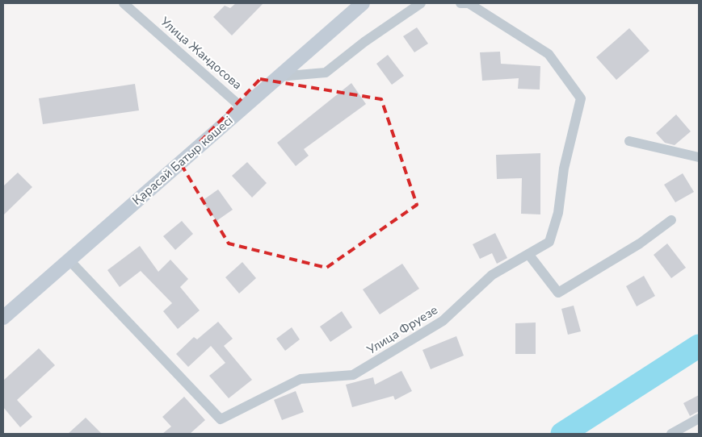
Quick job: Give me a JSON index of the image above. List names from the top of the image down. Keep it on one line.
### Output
{"streets":{"main road":["Қарасай Батыр көшесі"],"street":["Улица Жандосова","Улица Фруезе"]},"crossings":[["Улица Жандосова","Қарасай Батыр көшесі"],["Қарасай Батыр көшесі","Улица Фруезе"]]}
